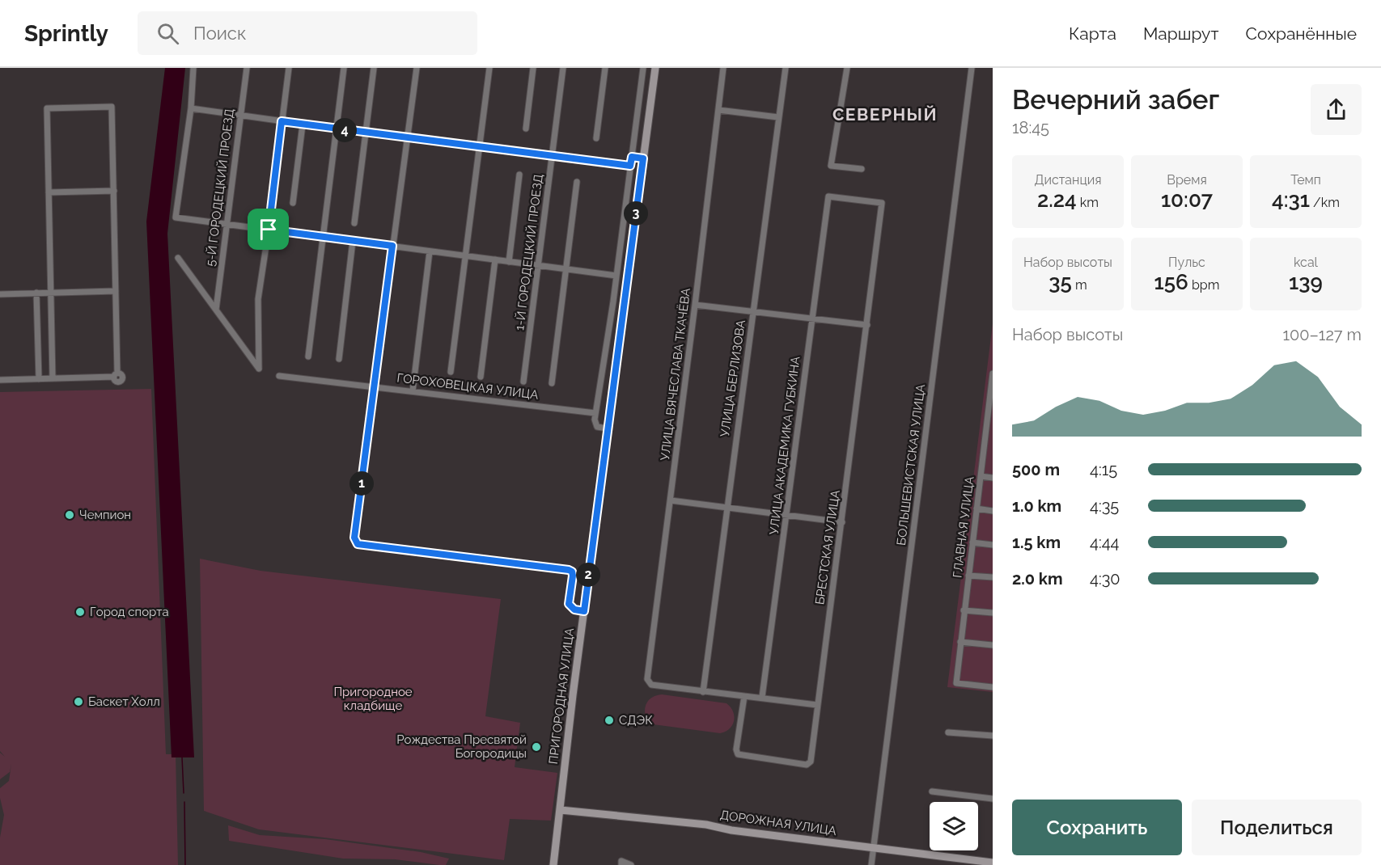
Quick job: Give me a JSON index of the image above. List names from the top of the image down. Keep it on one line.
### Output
{"streets":{"street":["5-Й ГОРОДЕЦКИЙ ПРОЕЗД","1-Й ГОРОДЕЦКИЙ ПРОЕЗД","УЛИЦА ВЯЧЕСЛАВА ТКАЧЁВА","УЛИЦА БЕРЛИЗОВА","ГОРОХОВЕЦКАЯ УЛИЦА","УЛИЦА АКАДЕМИКА ГУБКИНА","БОЛЬШЕВИСТСКАЯ УЛИЦА","ГЛАВНАЯ УЛИЦА","БРЕСТСКАЯ УЛИЦА","ПРИГОРОДНАЯ УЛИЦА","ДОРОЖНАЯ УЛИЦА"]},"crossings":[["УЛИЦА ВЯЧЕСЛАВА ТКАЧЁВА","УЛИЦА БЕРЛИЗОВА"],["УЛИЦА АКАДЕМИКА ГУБКИНА","БРЕСТСКАЯ УЛИЦА"],["БОЛЬШЕВИСТСКАЯ УЛИЦА","ДОРОЖНАЯ УЛИЦА"],["ПРИГОРОДНАЯ УЛИЦА","ДОРОЖНАЯ УЛИЦА"]],"districts":["СЕВЕРНЫЙ"],"parks":["Пригородное кладбище"],"places":["Чемпион","Город спорта","Баскет Холл","СДЭК","Рождества Пресвятой Богородицы"],"page":{"header":"Sprintly","search":"Поиск","nav":["Карта","Маршрут","Сохранённые"],"heading":["Вечерний забег","18:45"],"pins":["4","3","1","2"],"stats":[["Дистанция","2.24 km"],["Время","10:07"],["Темп","4:31 /km"],["Набор высоты","35 m"],["Пульс","156 bpm"],["kcal","139"]],"chart":["Набор высоты","100–127 m"],"list":[{"name":"500 m","note":"4:15"},{"name":"1.0 km","note":"4:35"},{"name":"1.5 km","note":"4:44"},{"name":"2.0 km","note":"4:30"}],"buttons":["Сохранить","Поделиться"]}}
